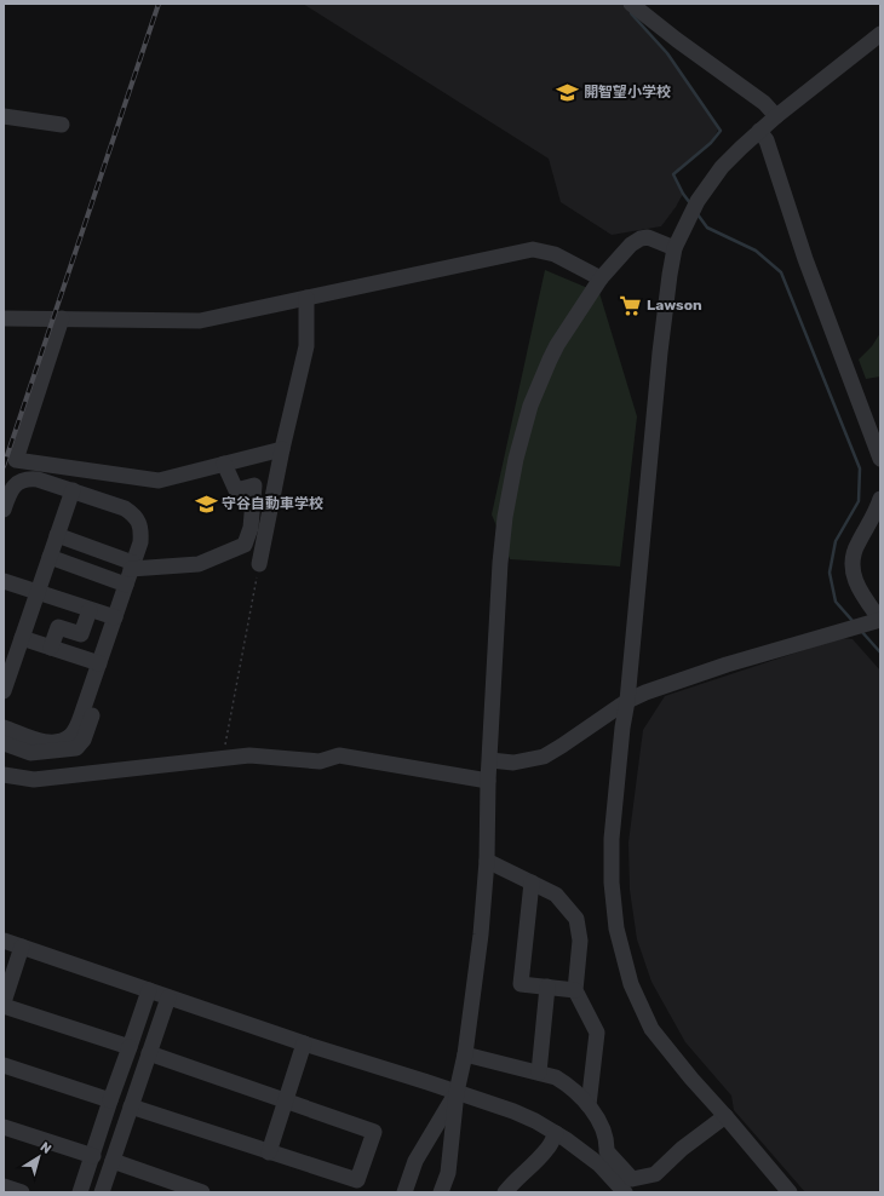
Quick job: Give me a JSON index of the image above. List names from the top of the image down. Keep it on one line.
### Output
{"places":{"school or university":["開智望小学校","守谷自動車学校"],"supermarket":["Lawson"]},"north":"top right"}
